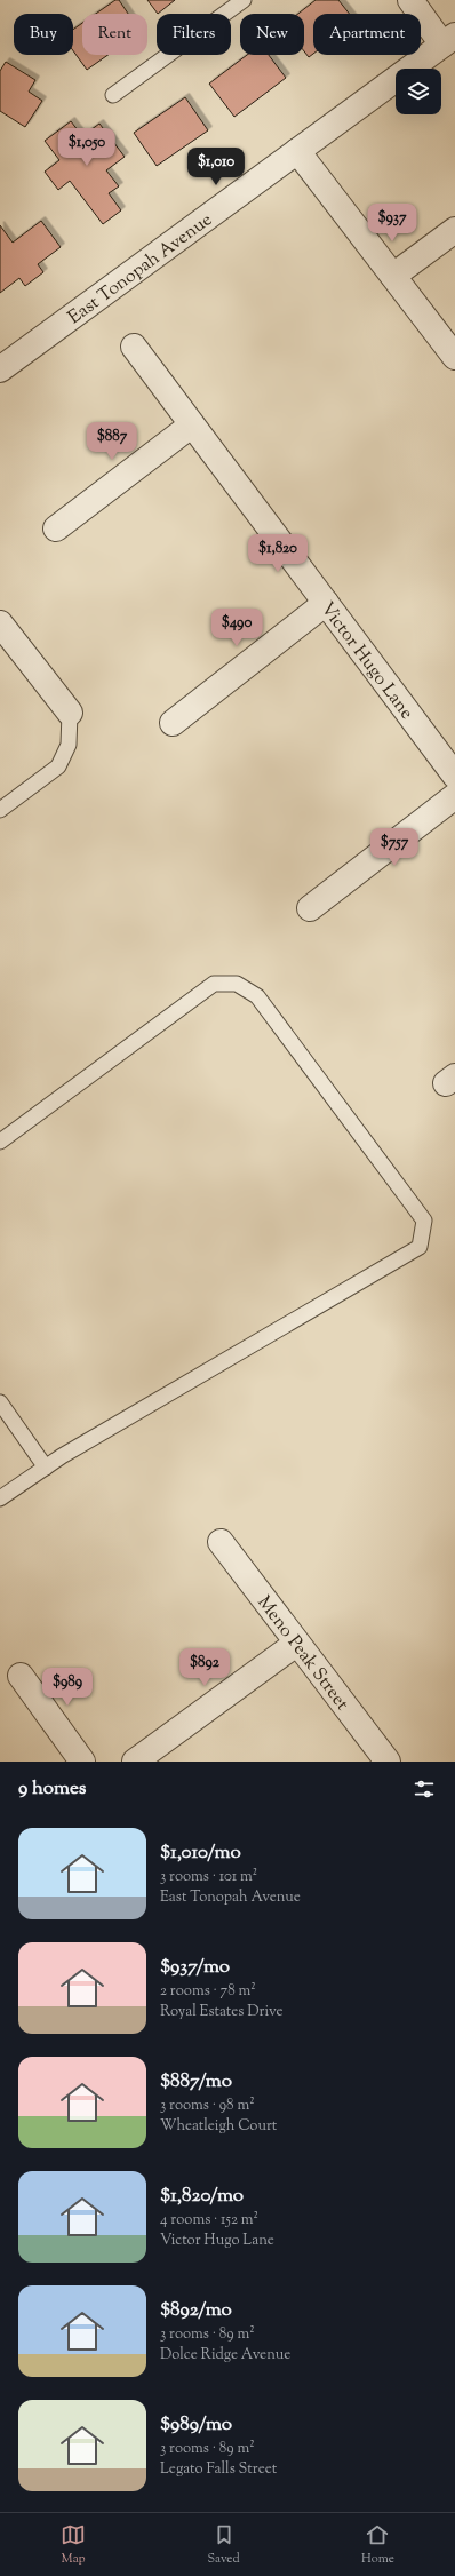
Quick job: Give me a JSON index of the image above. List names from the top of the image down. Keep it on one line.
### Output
{"streets":{"street":["East Tonopah Avenue","Victor Hugo Lane","Meno Peak Street"]},"page":{"chip":["Buy","Rent","Filters","New","Apartment"],"price":["$1,050","$1,010","$937","$887","$1,820","$490","$757","$892","$989"],"heading":"9 homes","list":[{"name":"$1,010/mo","note":"3 rooms · 101 m² · East Tonopah Avenue"},{"name":"$937/mo","note":"2 rooms · 78 m² · Royal Estates Drive"},{"name":"$887/mo","note":"3 rooms · 98 m² · Wheatleigh Court"},{"name":"$1,820/mo","note":"4 rooms · 152 m² · Victor Hugo Lane"},{"name":"$892/mo","note":"3 rooms · 89 m² · Dolce Ridge Avenue"},{"name":"$989/mo","note":"3 rooms · 89 m² · Legato Falls Street"}],"tabs":["Map","Saved","Home"]}}
